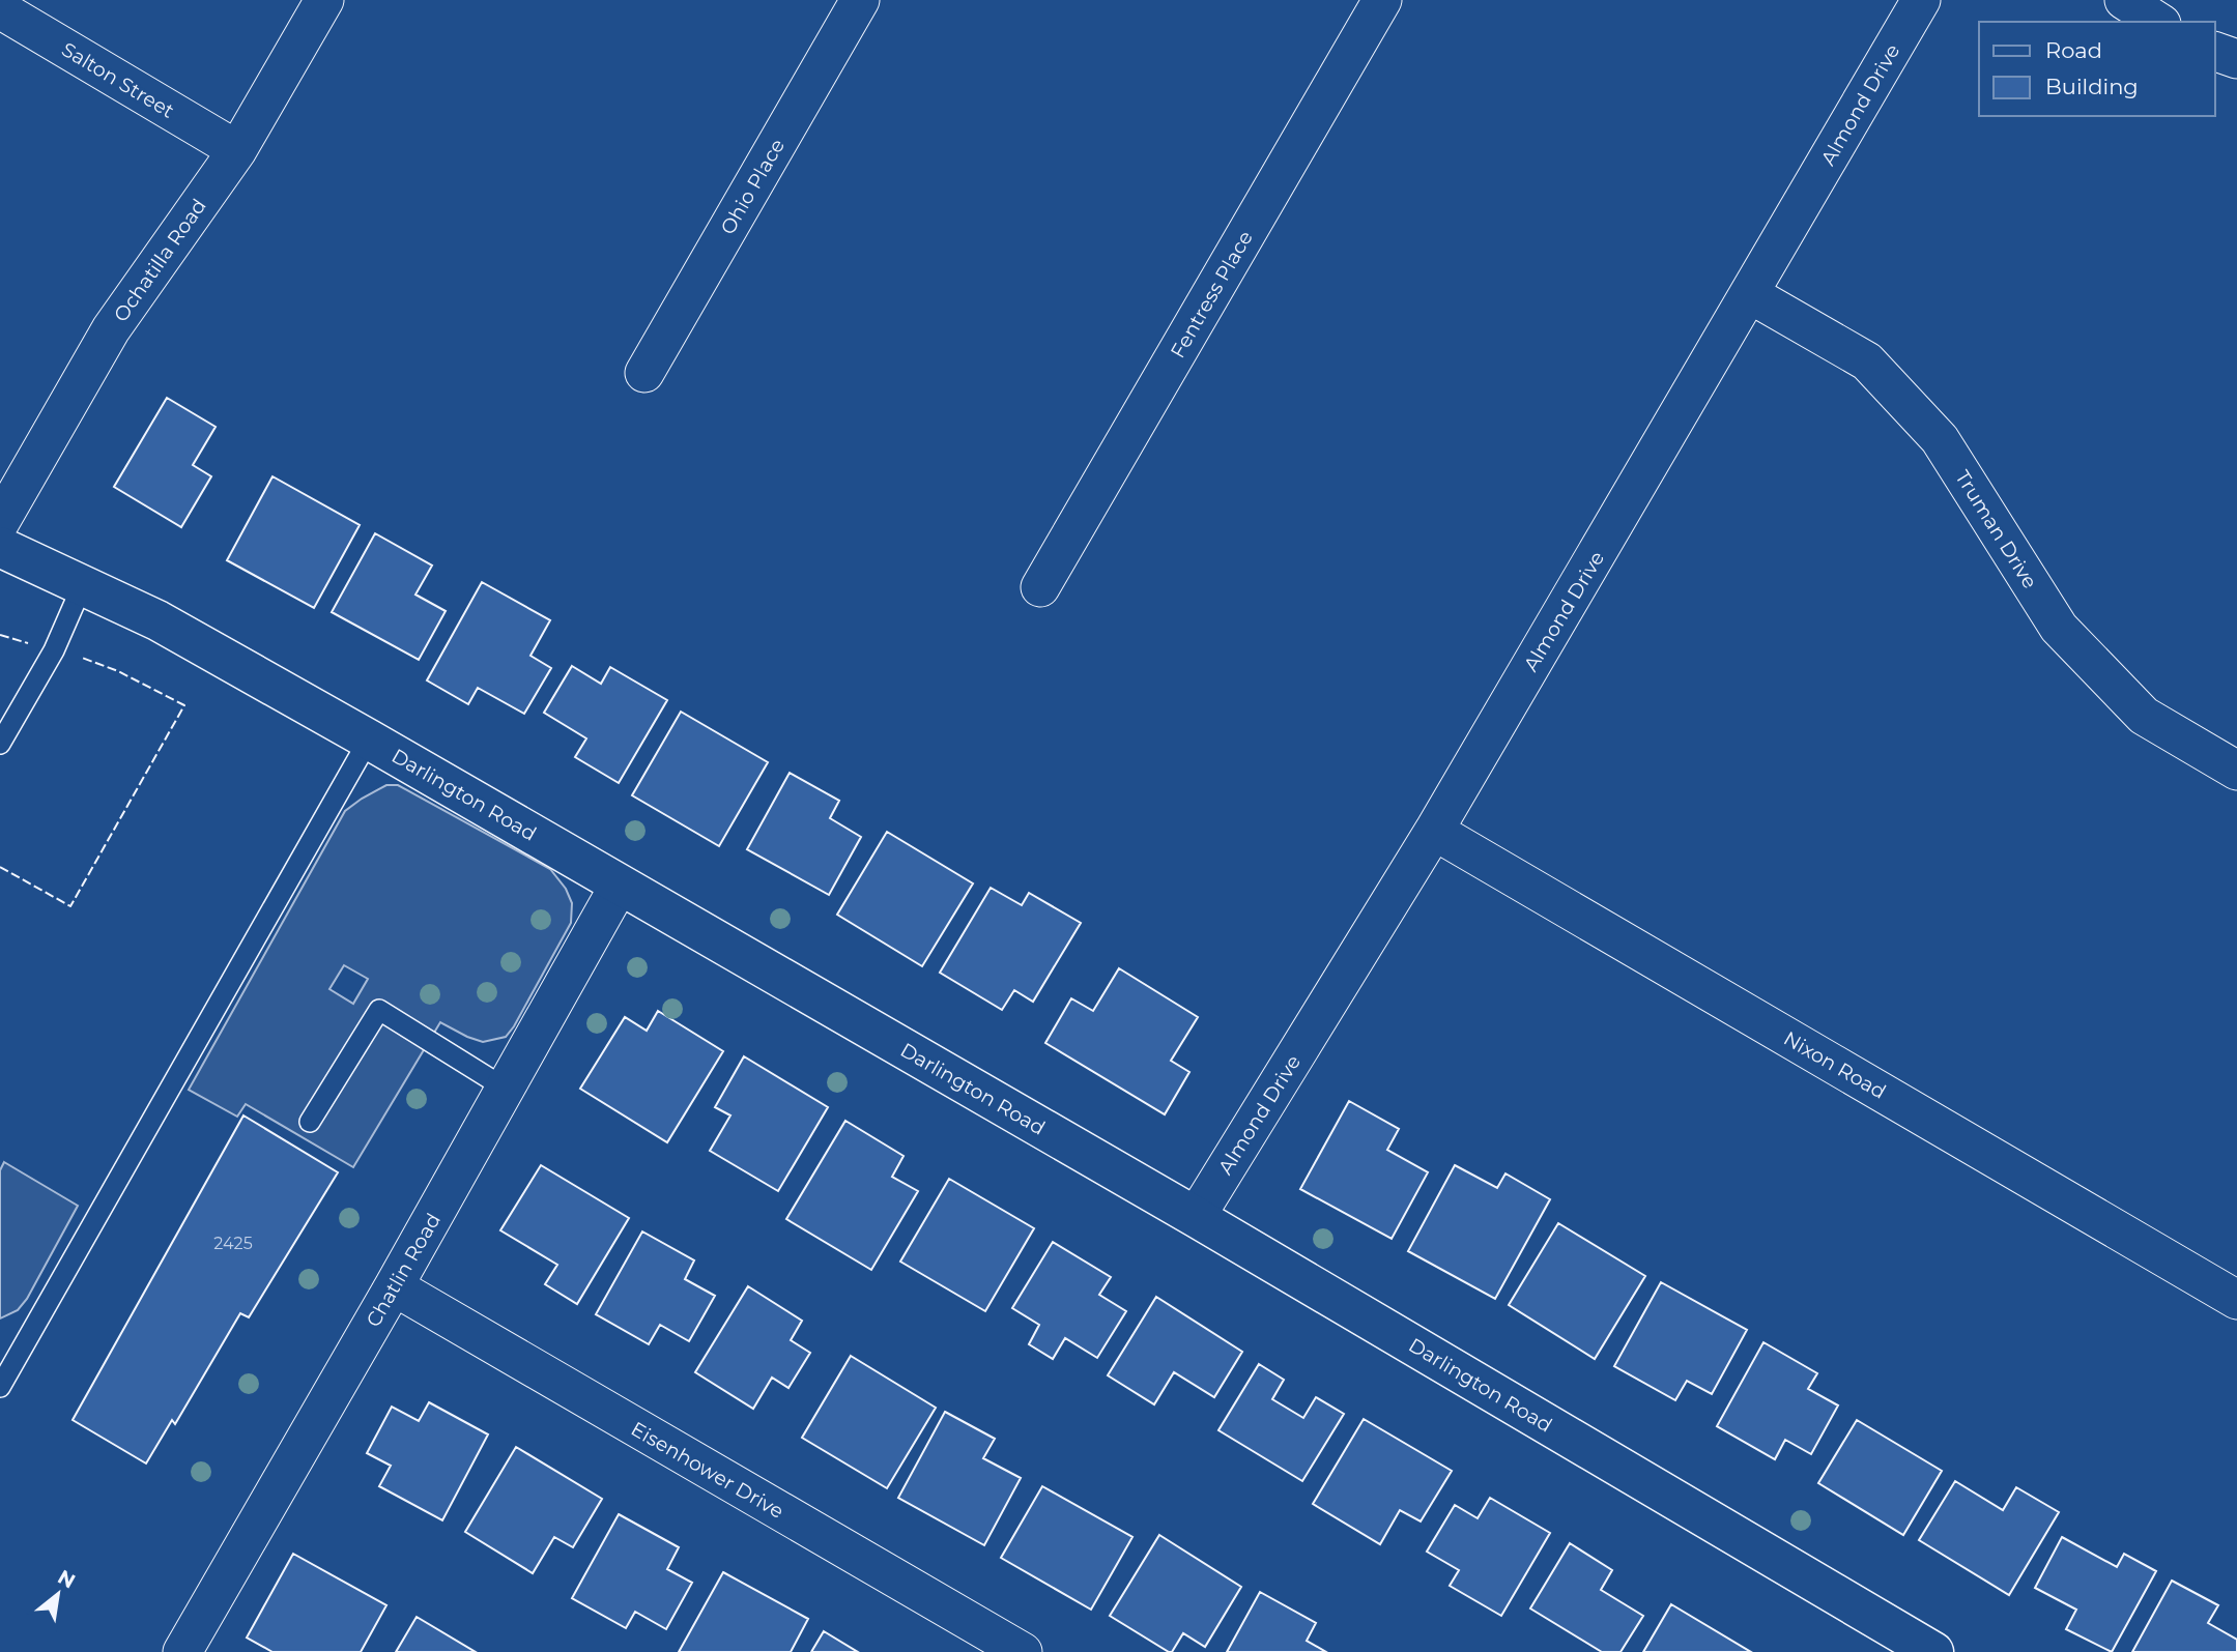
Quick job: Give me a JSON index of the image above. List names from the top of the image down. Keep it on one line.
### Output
{"streets":{"street":["Salton Street","Almond Drive","Ohio Place","Ochatilla Road","Fentress Place","Truman Drive","Darlington Road","Nixon Road","Chatlin Road","Eisenhower Drive"]},"crossings":[["Salton Street","Ochatilla Road"],["Almond Drive","Truman Drive"],["Almond Drive","Darlington Road"],["Almond Drive","Nixon Road"],["Darlington Road","Chatlin Road"],["Chatlin Road","Eisenhower Drive"]],"house_numbers":["2425"],"legend":["Road","Building"],"north":"top right"}
